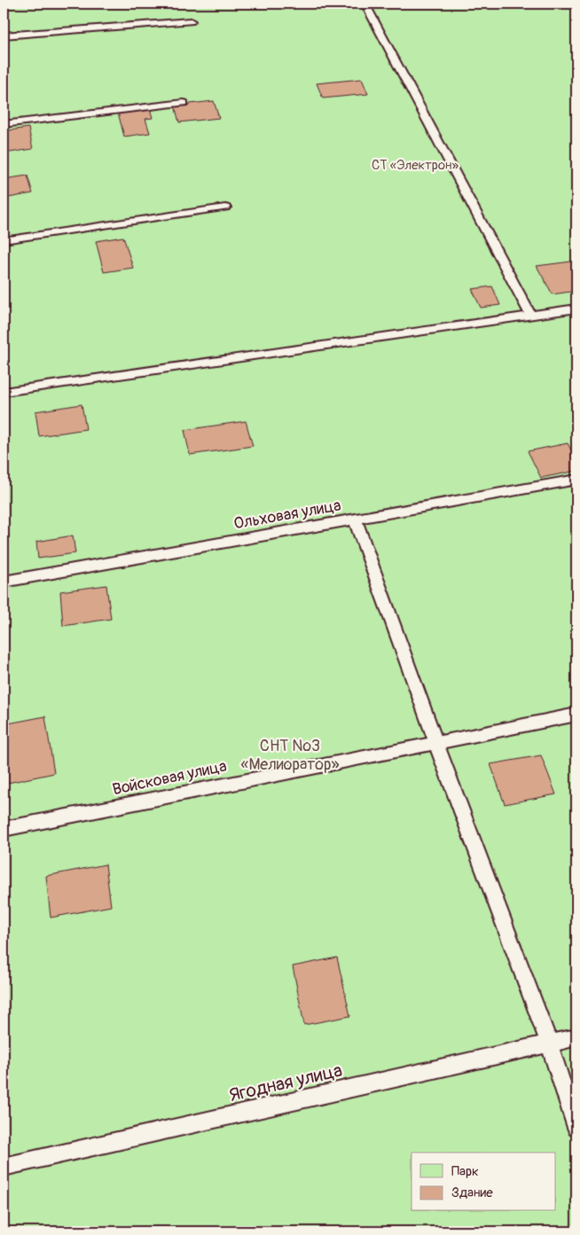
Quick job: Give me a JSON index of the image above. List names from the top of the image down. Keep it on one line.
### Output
{"streets":{"lane":["Ольховая улица","Войсковая улица","Ягодная улица"]},"parks":["СТ «Электрон»","СНТ №3 «Мелиоратор»"],"legend":["Парк","Здание"]}
